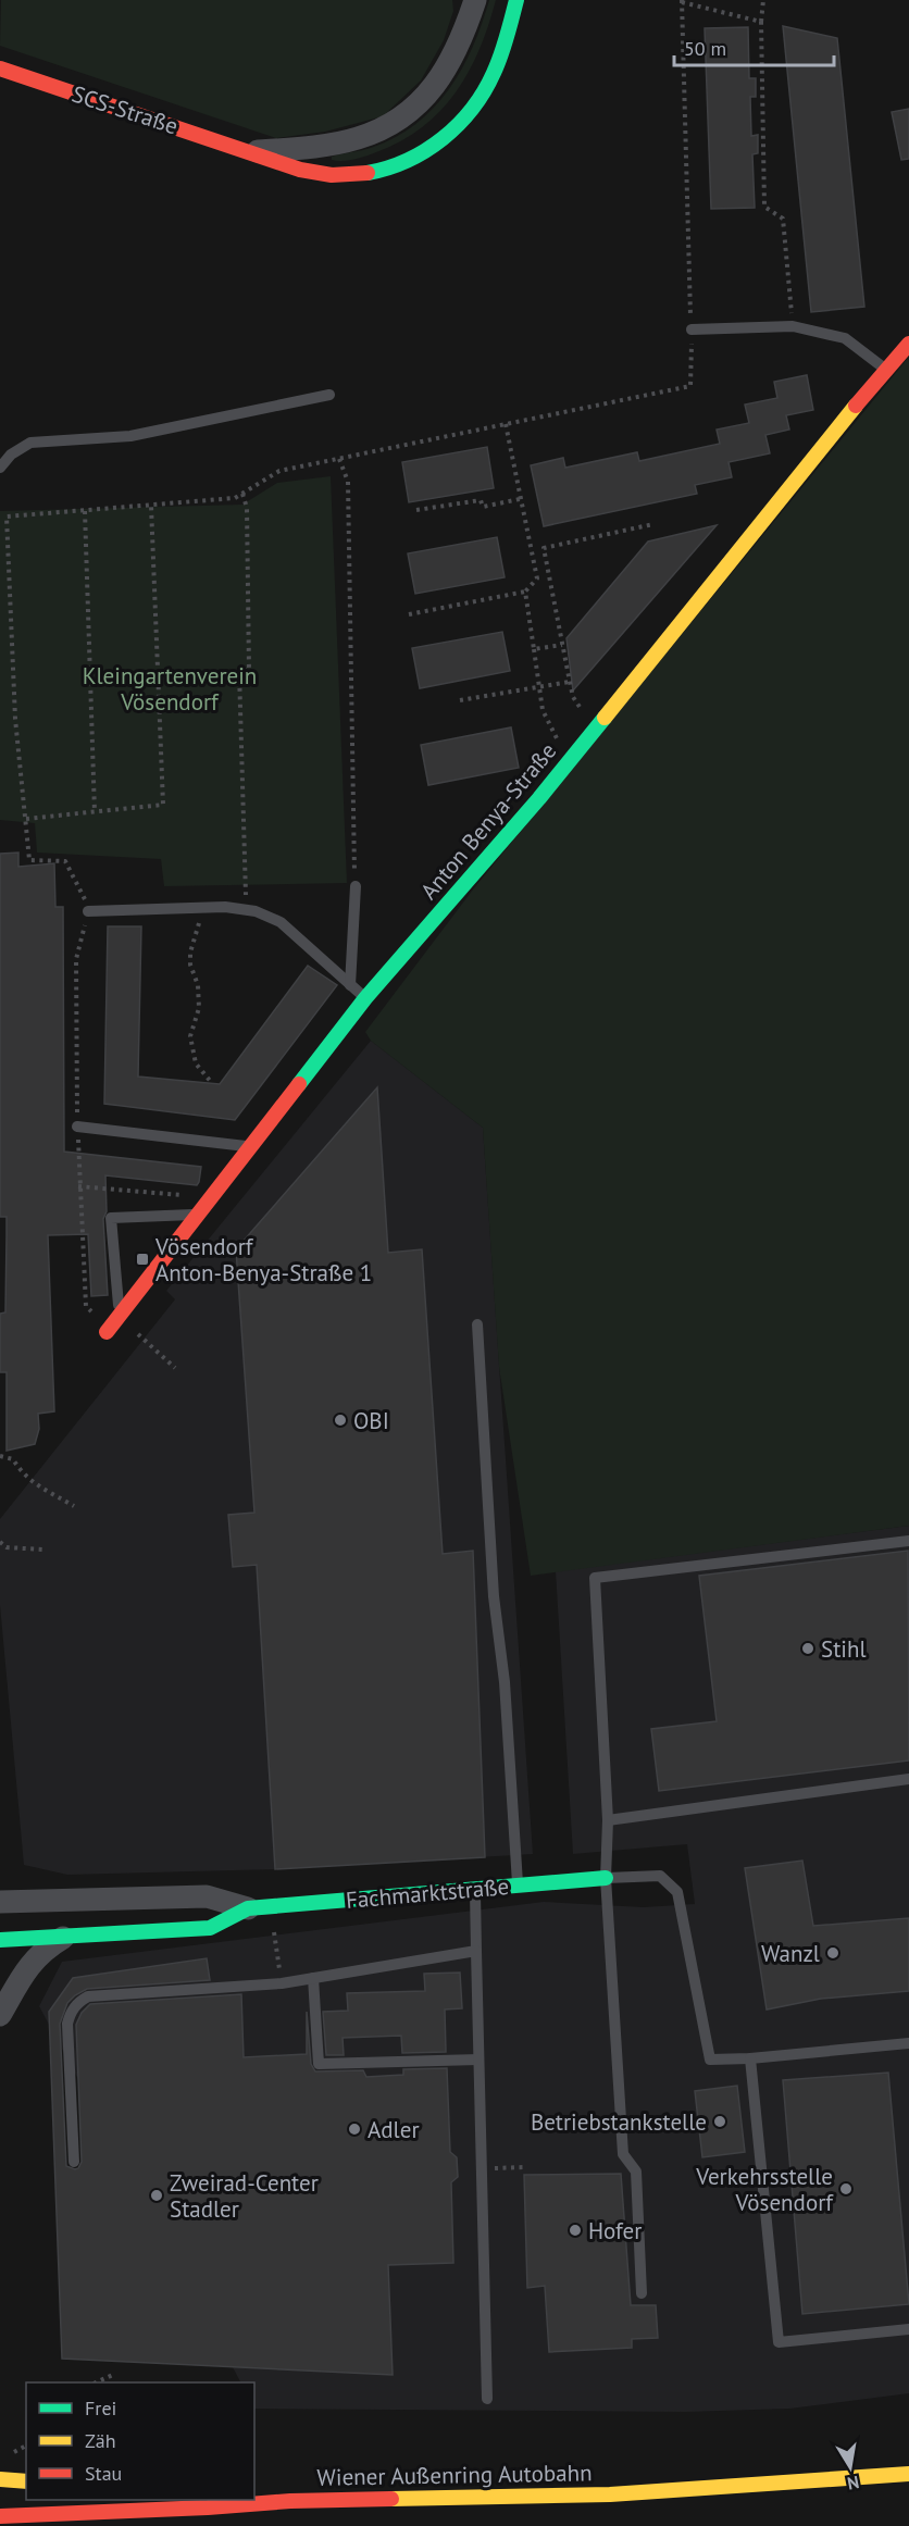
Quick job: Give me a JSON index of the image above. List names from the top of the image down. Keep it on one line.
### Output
{"streets":{"main road":["SCS-Straße","Anton Benya-Straße","Fachmarktstraße","Wiener Außenring Autobahn"]},"parks":["Kleingartenverein Vösendorf"],"places":{"transit":["Vösendorf Anton-Benya-Straße 1"],"other":["OBI","Stihl","Wanzl","Betriebstankstelle","Adler","Verkehrsstelle Vösendorf","Zweirad-Center Stadler","Hofer"]},"legend":["Frei","Zäh","Stau"],"scale_bar":"50 m","north":"bottom"}
